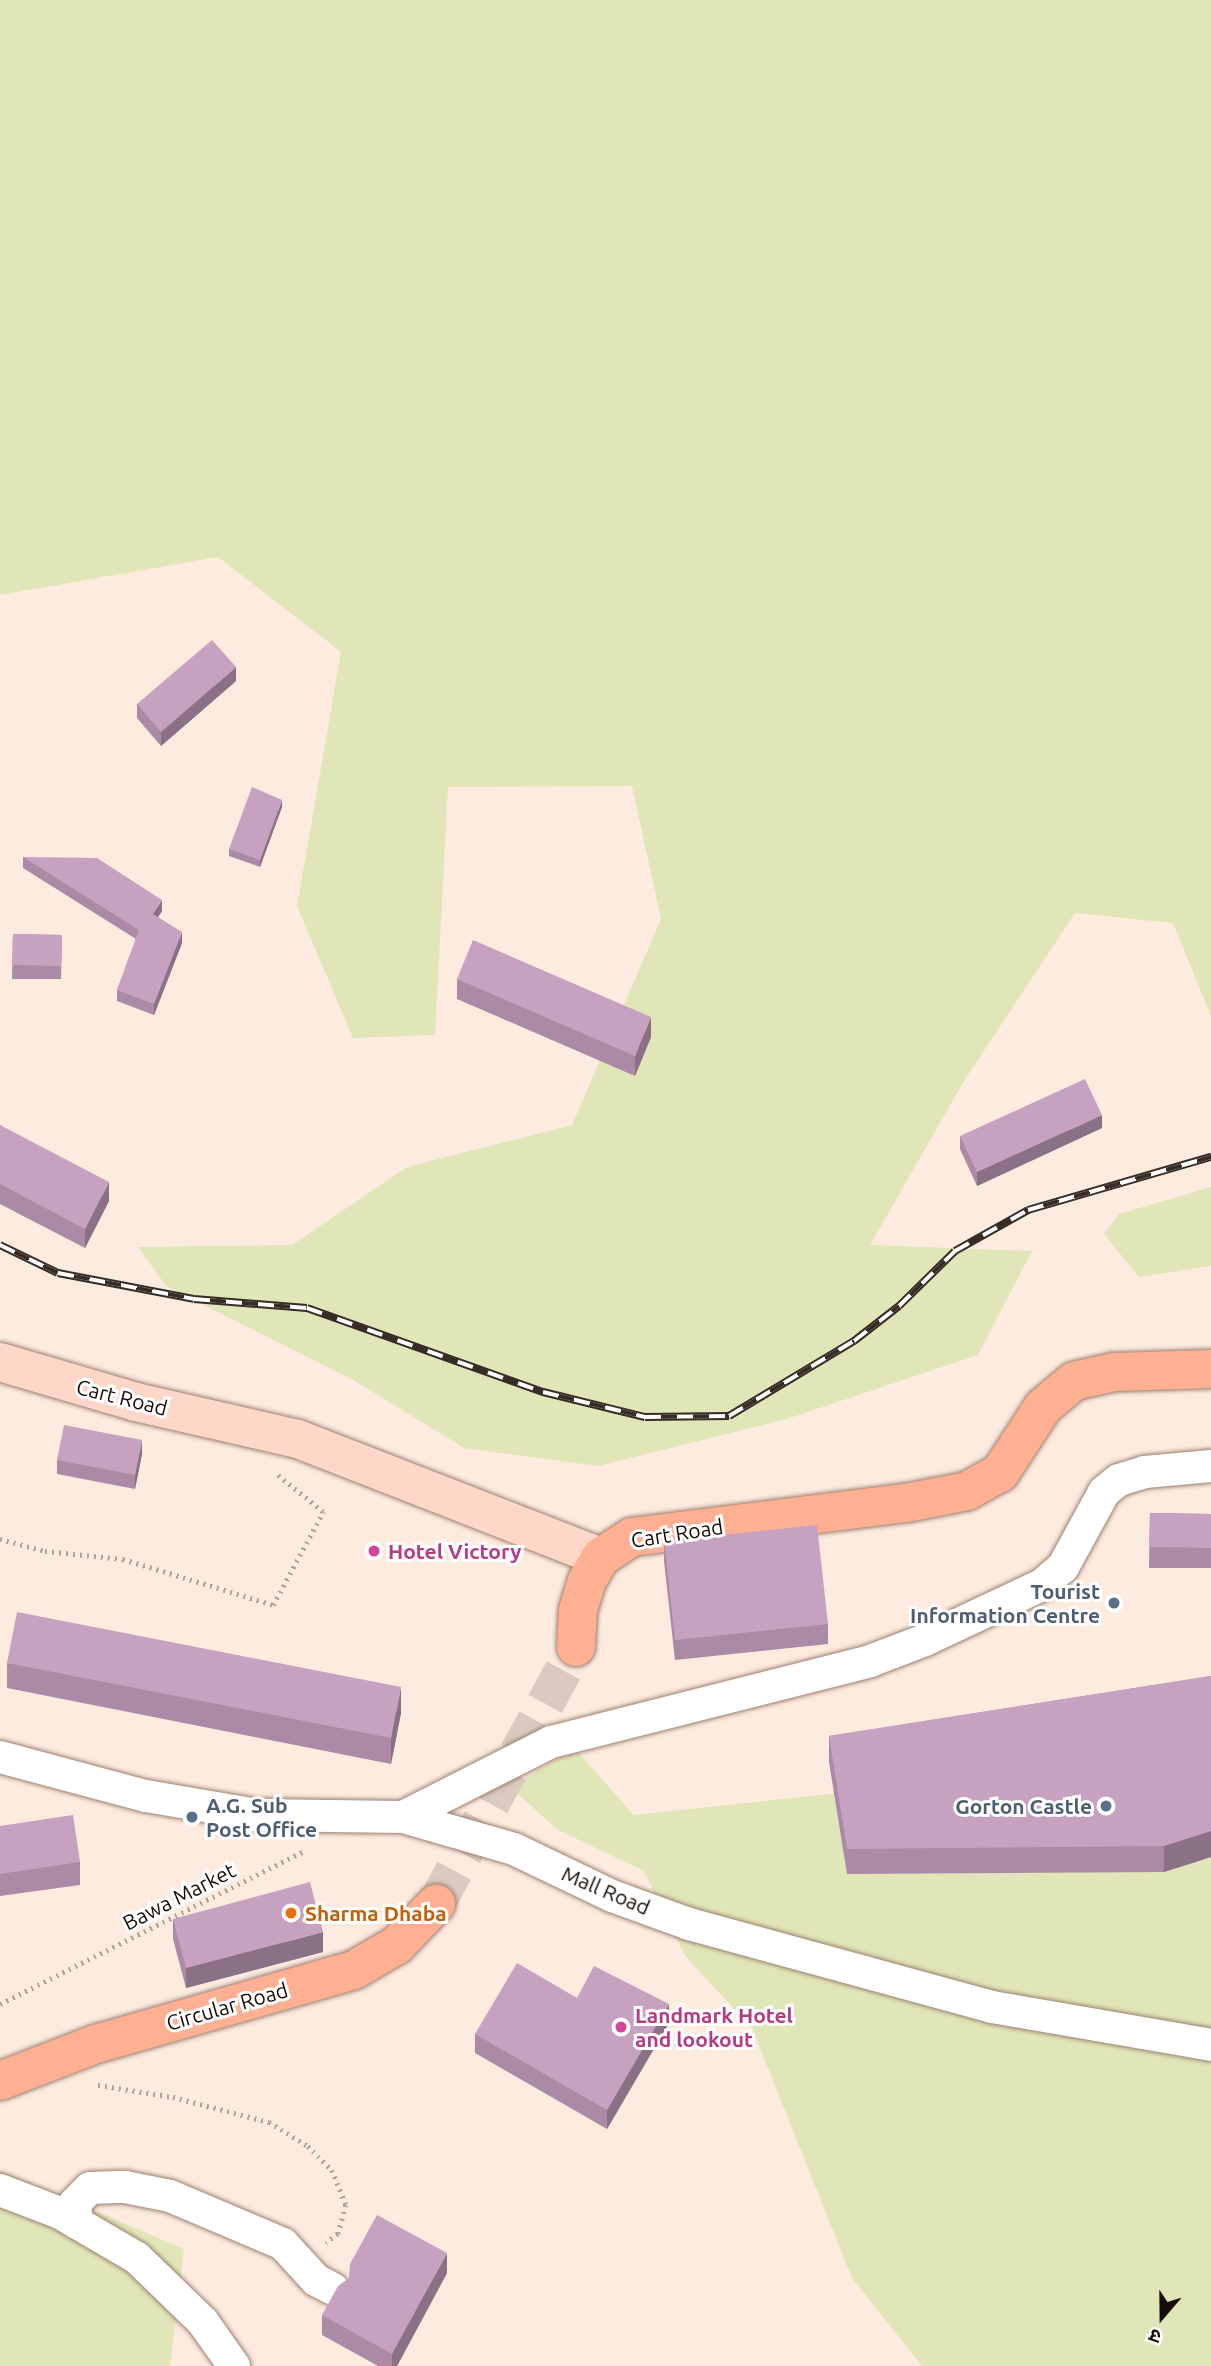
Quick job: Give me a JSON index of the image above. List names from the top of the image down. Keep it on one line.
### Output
{"streets":{"main road":["Cart Road","Circular Road"],"street":["Mall Road"],"path":["Bawa Market"]},"places":["Hotel Victory","Tourist Information Centre","Gorton Castle","A.G. Sub Post Office","Sharma Dhaba","Landmark Hotel and lookout"],"north":"bottom"}
